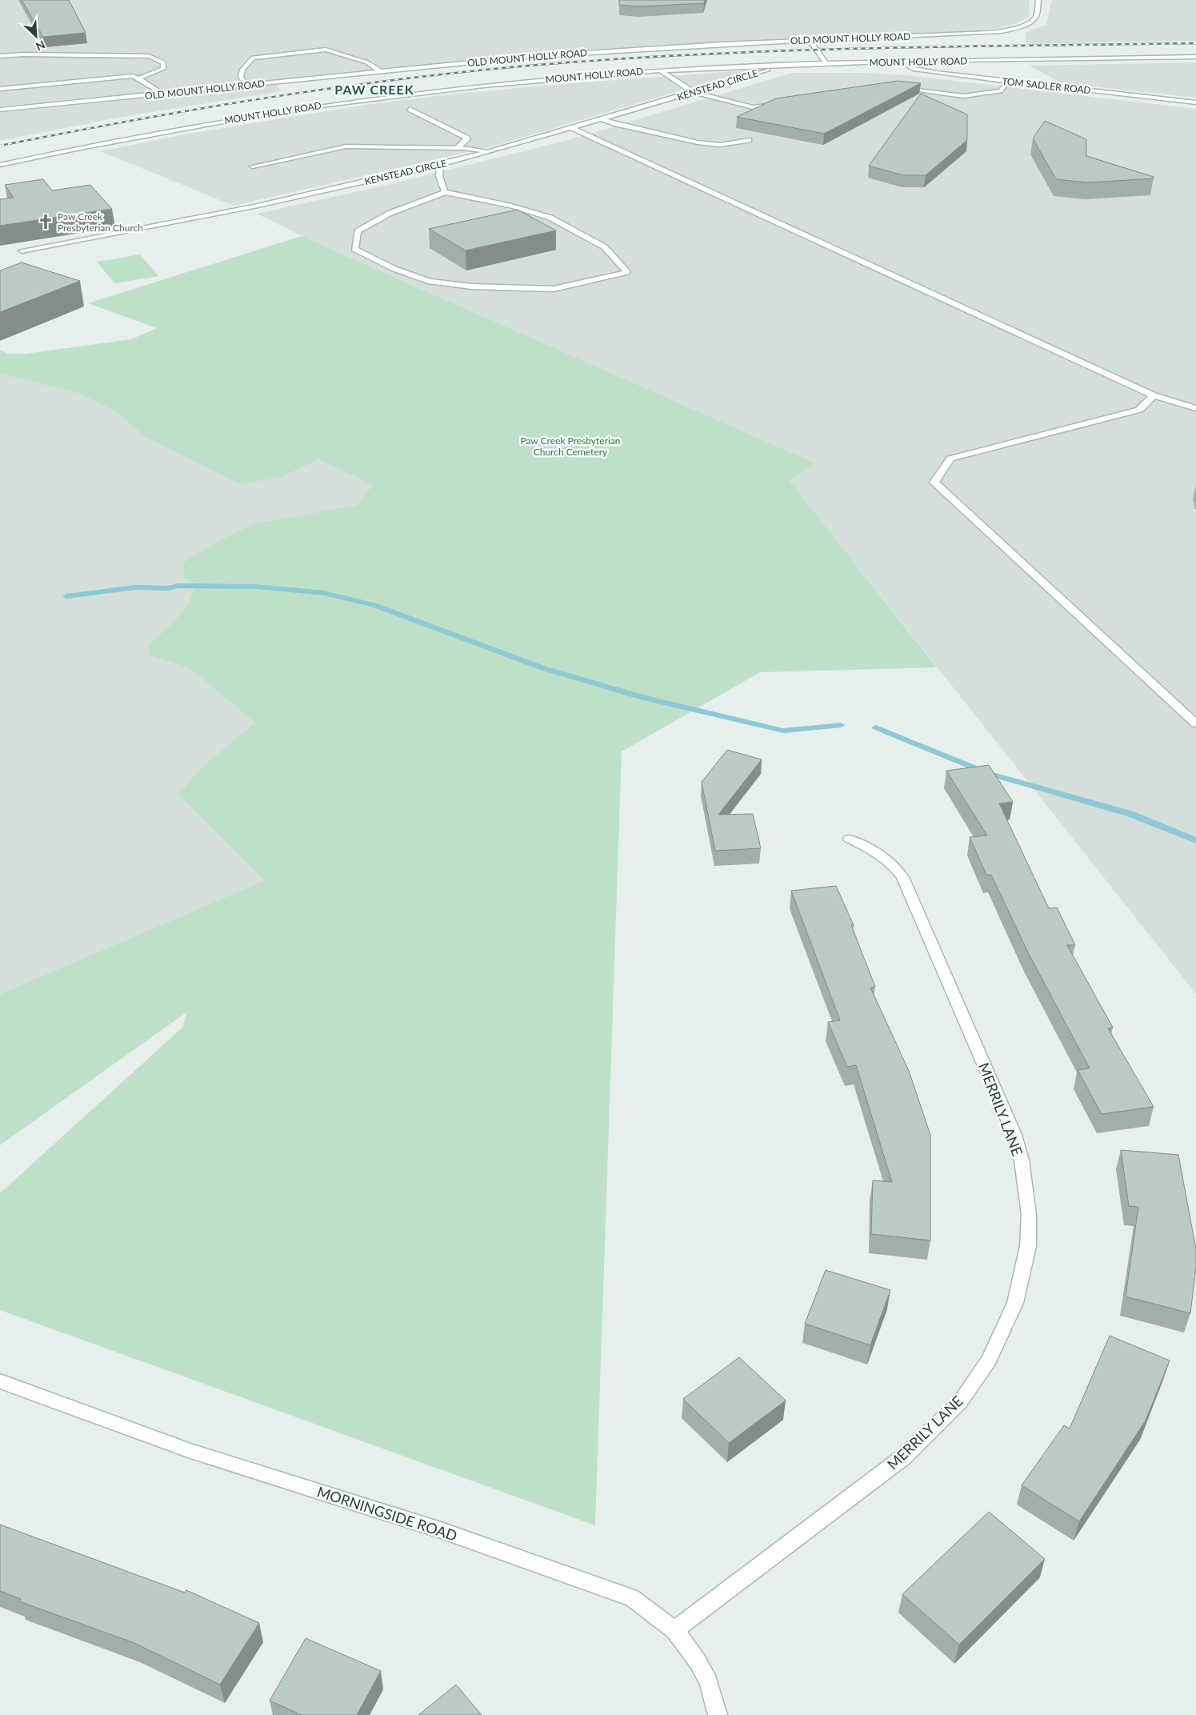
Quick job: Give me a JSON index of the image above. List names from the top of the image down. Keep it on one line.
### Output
{"streets":{"street":["OLD MOUNT HOLLY ROAD","MOUNT HOLLY ROAD","KENSTEAD CIRCLE","TOM SADLER ROAD","MERRILY LANE","MORNINGSIDE ROAD"]},"crossings":[["MOUNT HOLLY ROAD","KENSTEAD CIRCLE"],["MOUNT HOLLY ROAD","TOM SADLER ROAD"],["MERRILY LANE","MORNINGSIDE ROAD"]],"districts":["PAW CREEK"],"parks":["Paw Creek Presbyterian Church Cemetery"],"places":{"church":["Paw Creek Presbyterian Church"]},"north":"bottom right"}
